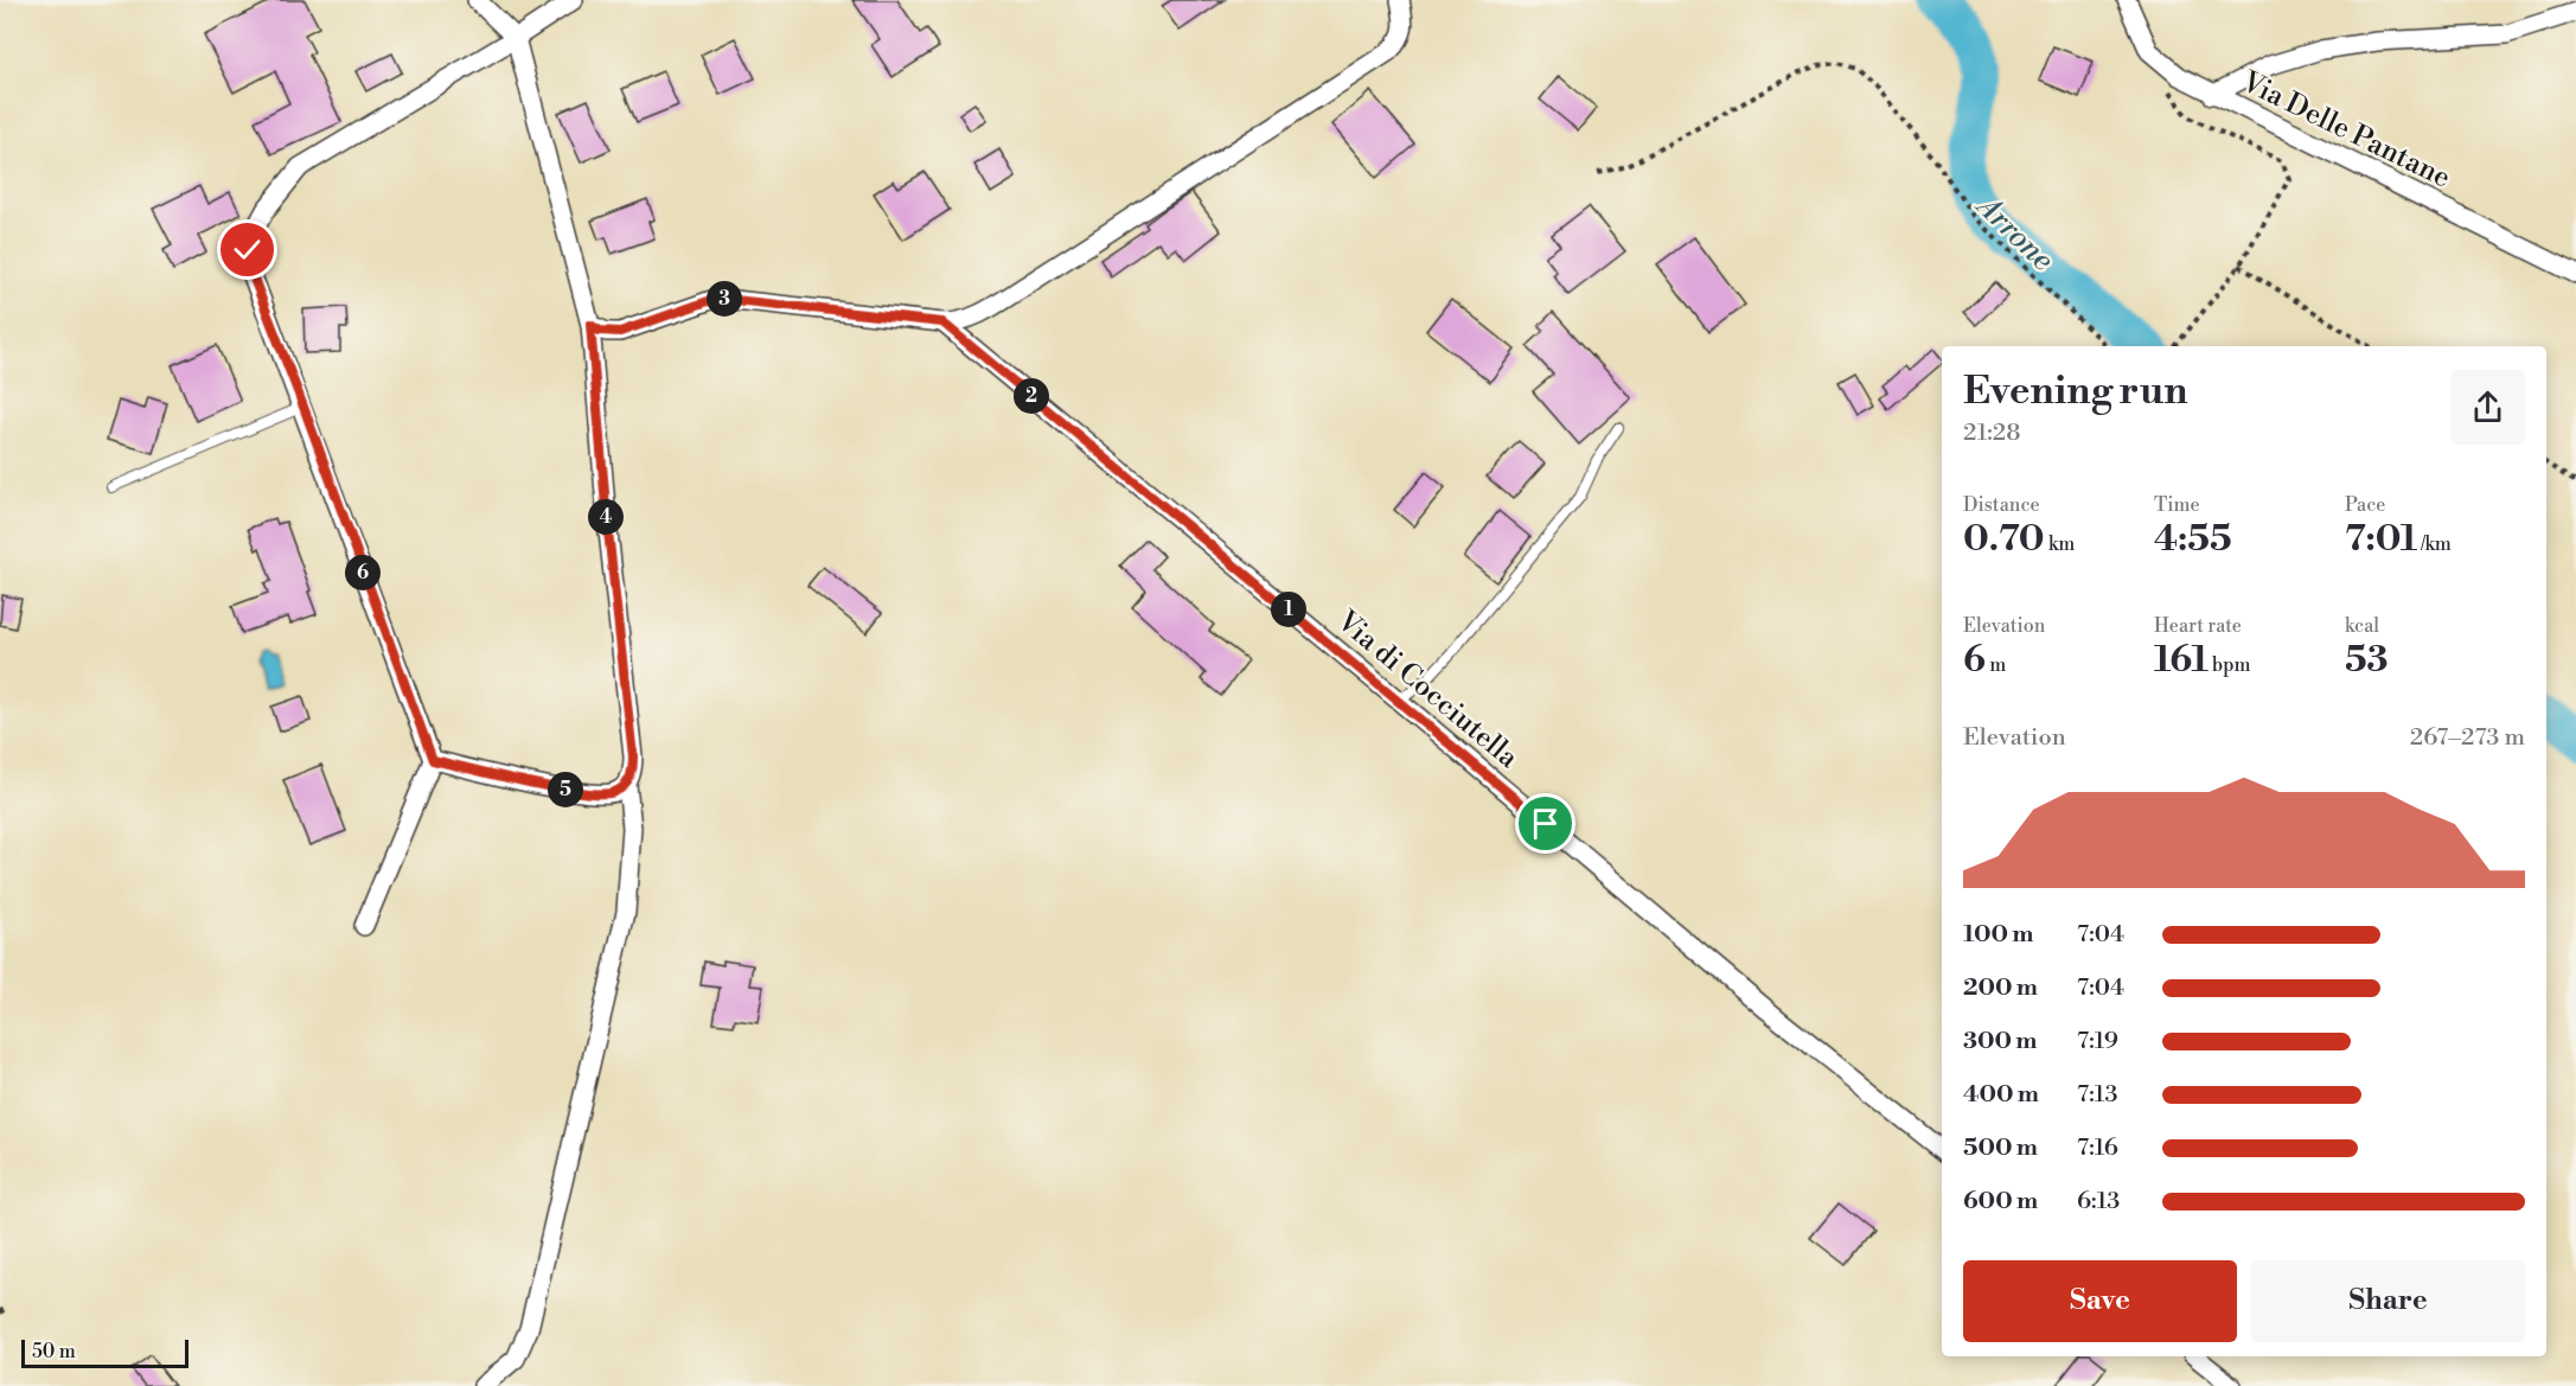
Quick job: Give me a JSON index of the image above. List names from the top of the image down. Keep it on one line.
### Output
{"streets":{"street":["Via Delle Pantane","Via di Cocciutella"]},"water":["Arrone"],"scale_bar":"50 m","page":{"pins":["3","2","4","6","1","5"],"heading":["Evening run","21:28"],"stats":[["Distance","0.70 km"],["Time","4:55"],["Pace","7:01 /km"],["Elevation","6 m"],["Heart rate","161 bpm"],["kcal","53"]],"chart":["Elevation","267–273 m"],"list":[{"name":"100 m","note":"7:04"},{"name":"200 m","note":"7:04"},{"name":"300 m","note":"7:19"},{"name":"400 m","note":"7:13"},{"name":"500 m","note":"7:16"},{"name":"600 m","note":"6:13"}],"buttons":["Save","Share"],"scale":"50 m"}}
